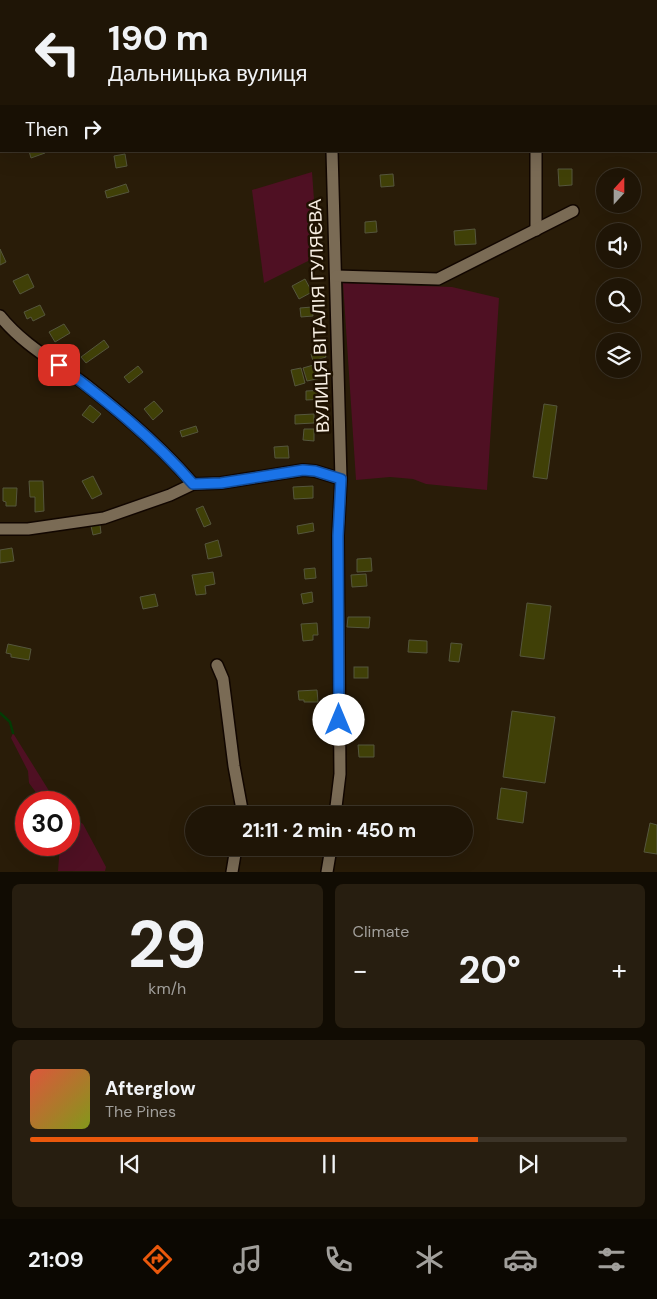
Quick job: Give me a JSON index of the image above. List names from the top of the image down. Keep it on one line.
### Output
{"streets":{"street":["ВУЛИЦЯ ВІТАЛІЯ ГУЛЯЄВА"]},"north":"top","page":{"turn":["190 m","Дальницька вулиця"],"then":"Then","limit":"30","trip":"21:11 · 2 min · 450 m","tile":[["29","km/h"],"Climate"],"heat":["−","20°","+"],"song":["Afterglow","The Pines"],"tabs":"21:09"}}
